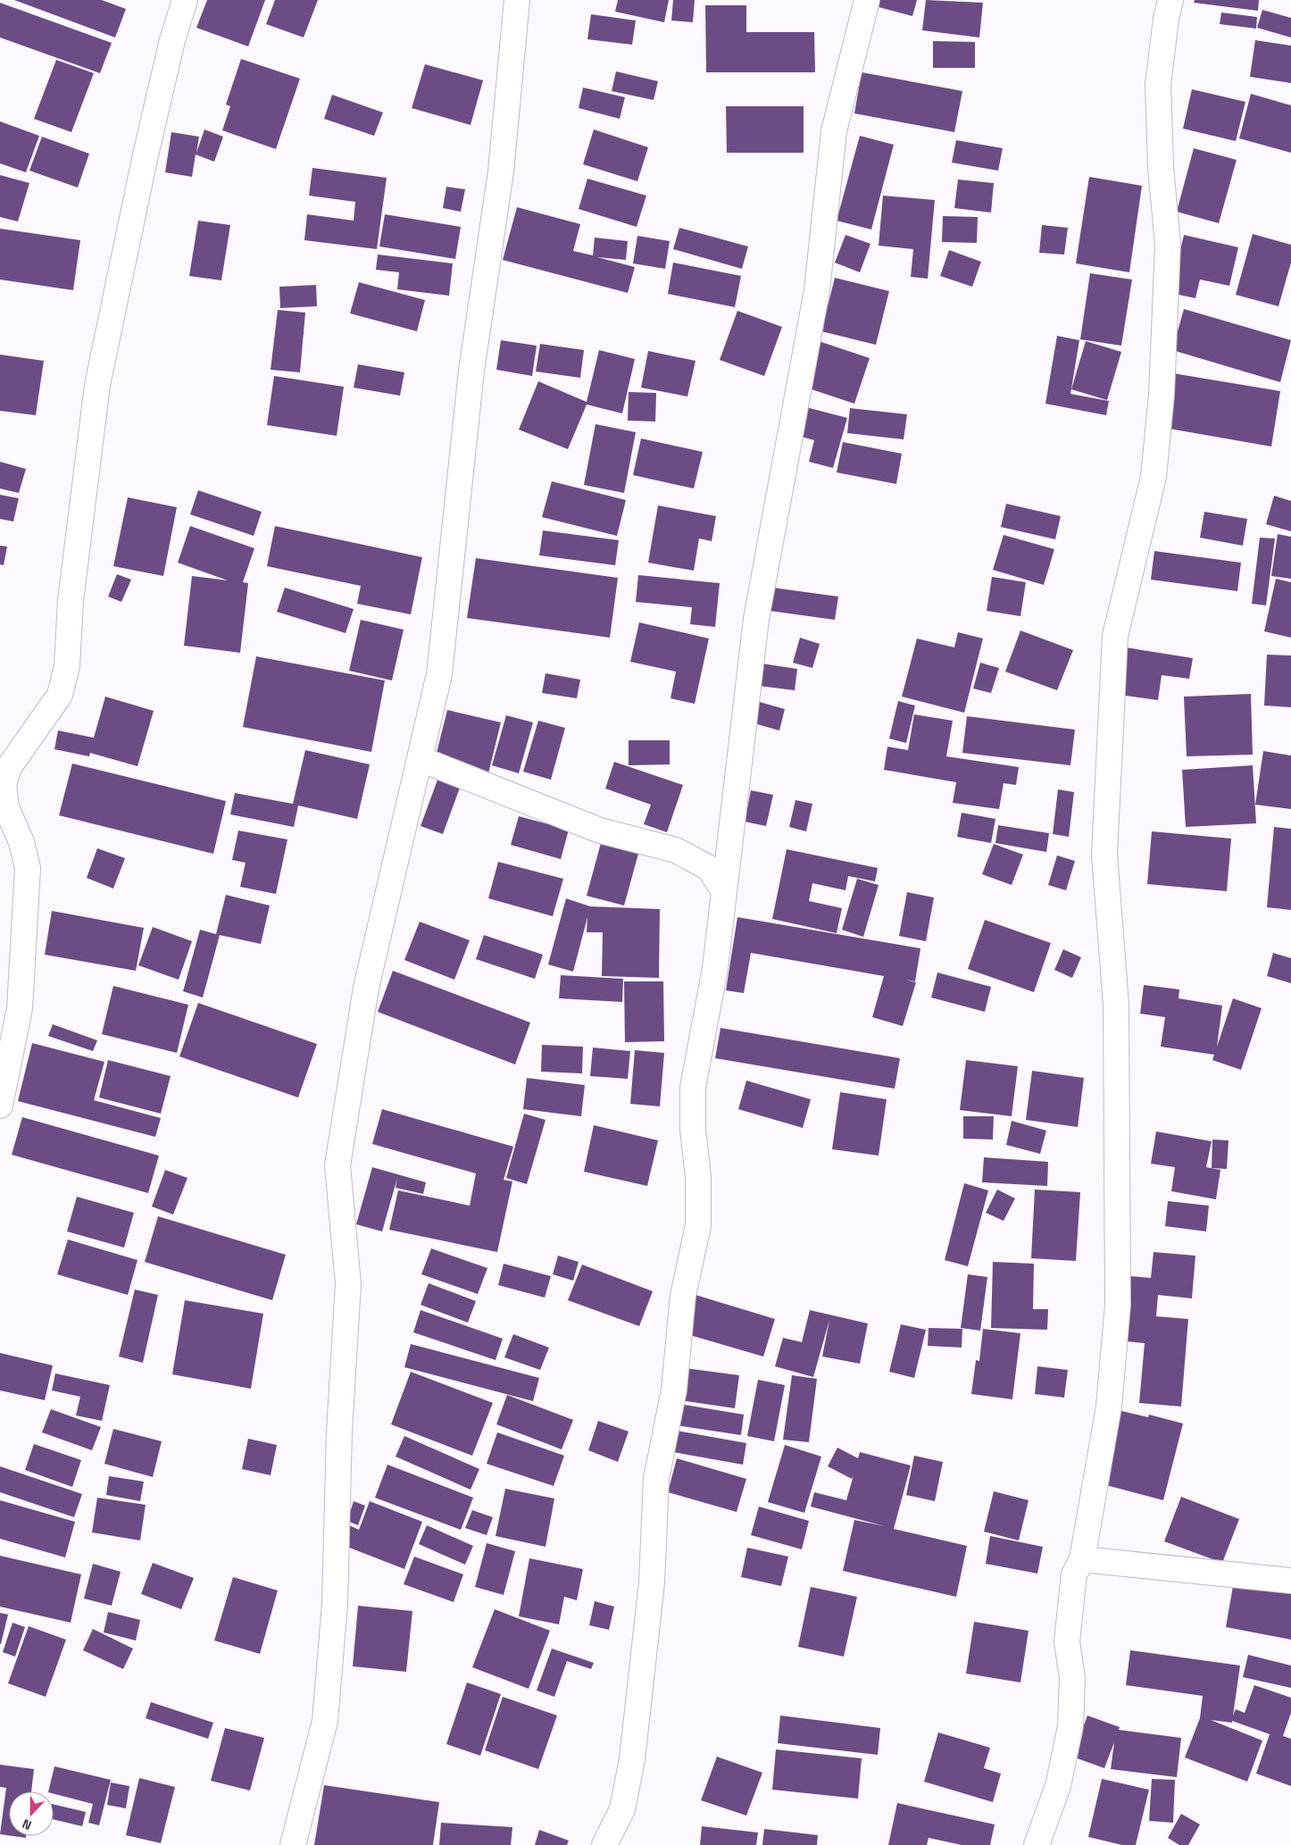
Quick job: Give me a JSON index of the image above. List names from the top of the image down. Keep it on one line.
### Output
{"north":"bottom"}
